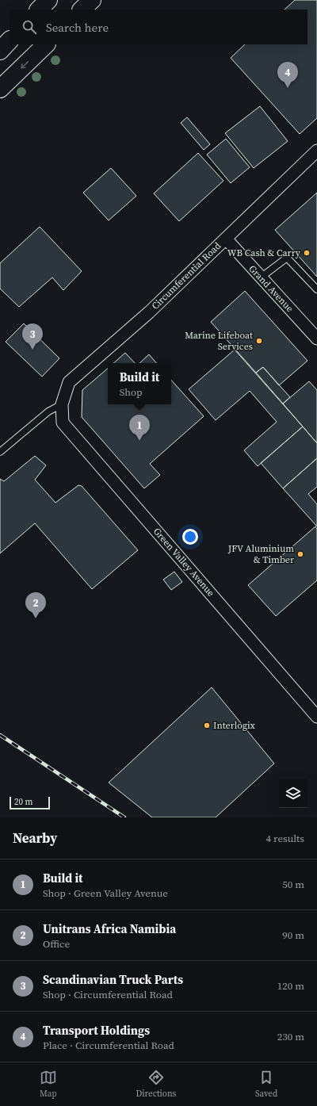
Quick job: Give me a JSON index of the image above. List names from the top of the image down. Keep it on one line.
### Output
{"streets":{"street":["Circumferential Road","Grand Avenue","Green Valley Avenue"]},"crossings":[["Circumferential Road","Grand Avenue"],["Circumferential Road","Green Valley Avenue"]],"places":["WB Cash & Carry","Marine Lifeboat Services","JFV Aluminium & Timber","Interlogix"],"scale_bar":"20 m","page":{"search":"Search here","pins":["4","3","1","2"],"popup":["Build it","Shop"],"scale":"20 m","heading":["Nearby","4 results"],"list":[{"mark":"1","name":"Build it","note":"Shop · Green Valley Avenue","value":"50 m"},{"mark":"2","name":"Unitrans Africa Namibia","note":"Office","value":"90 m"},{"mark":"3","name":"Scandinavian Truck Parts","note":"Shop · Circumferential Road","value":"120 m"},{"mark":"4","name":"Transport Holdings","note":"Place · Circumferential Road","value":"230 m"}],"nav":["Map","Directions","Saved"]}}
